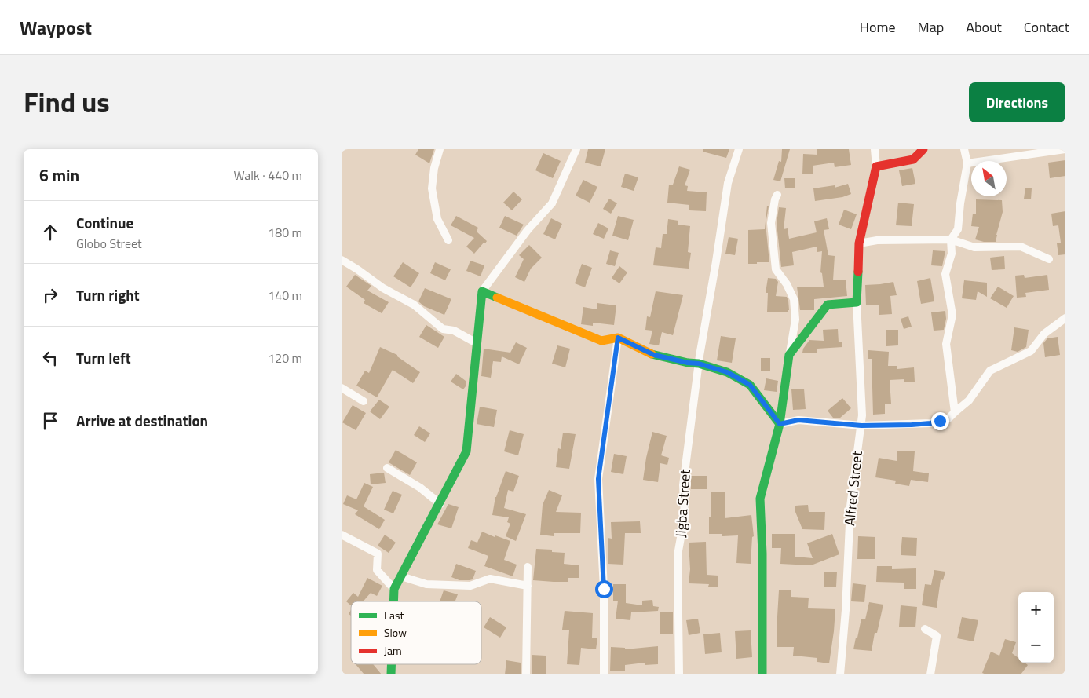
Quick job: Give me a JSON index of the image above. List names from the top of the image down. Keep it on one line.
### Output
{"streets":{"street":["Alfred Street","Jigba Street"]},"legend":["Fast","Slow","Jam"],"north":"top left","page":{"header":"Waypost","nav":["Home","Map","About","Contact"],"title":"Find us","buttons":"Directions","heading":["6 min","Walk · 440 m"],"list":[["Continue","Globo Street","180 m"],["Turn right","140 m"],["Turn left","120 m"],"Arrive at destination"],"map_buttons":["+","−"]}}
